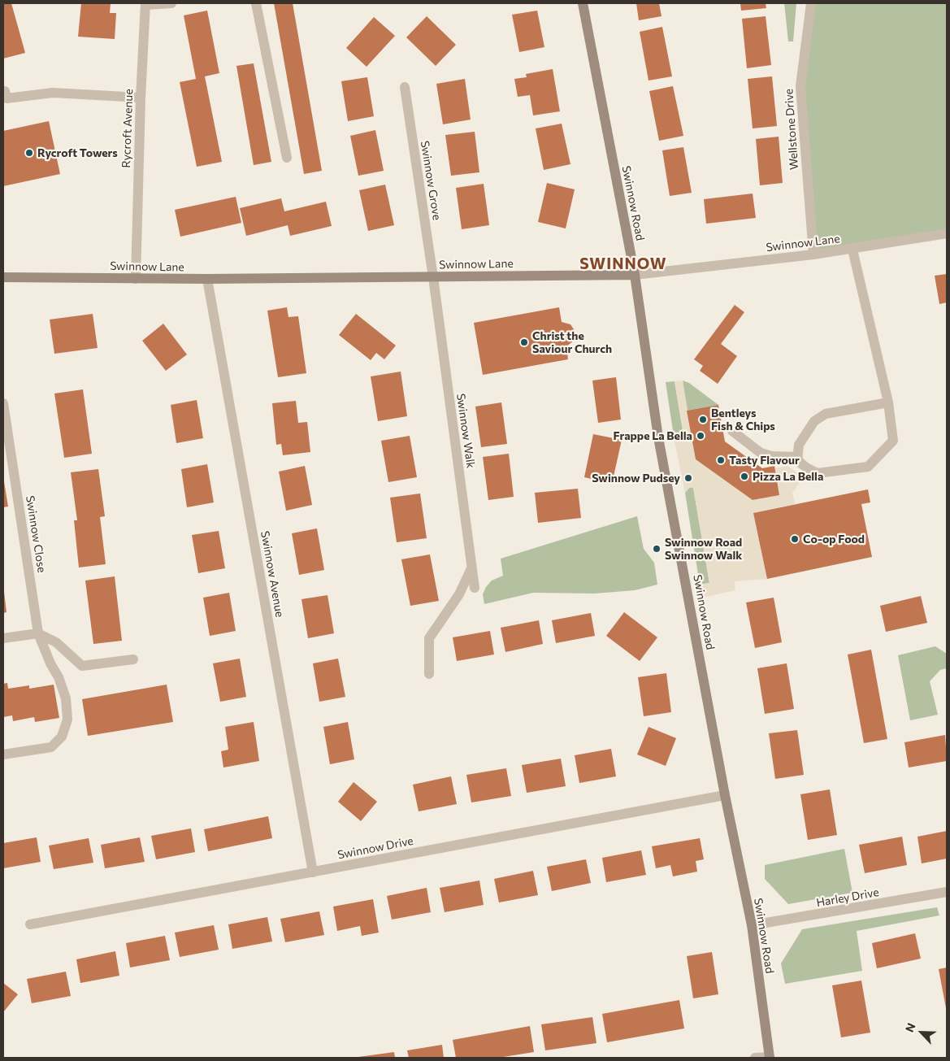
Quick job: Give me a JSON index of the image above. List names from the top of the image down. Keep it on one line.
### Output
{"streets":{"street":["Rycroft Avenue","Wellstone Drive","Swinnow Grove","Swinnow Road","Swinnow Lane","Swinnow Walk","Swinnow Close","Swinnow Avenue","Swinnow Drive","Harley Drive"]},"crossings":[["Rycroft Avenue","Swinnow Lane"],["Wellstone Drive","Swinnow Lane"],["Swinnow Grove","Swinnow Lane"],["Swinnow Grove","Swinnow Walk"],["Swinnow Road","Swinnow Lane"],["Swinnow Road","Swinnow Drive"],["Swinnow Road","Harley Drive"],["Swinnow Lane","Swinnow Walk"],["Swinnow Lane","Swinnow Avenue"],["Swinnow Avenue","Swinnow Drive"]],"districts":["SWINNOW"],"places":["Rycroft Towers","Christ the Saviour Church","Bentleys Fish & Chips","Frappe La Bella","Tasty Flavour","Pizza La Bella","Swinnow Pudsey","Co-op Food","Swinnow Road Swinnow Walk"],"north":"top left"}
